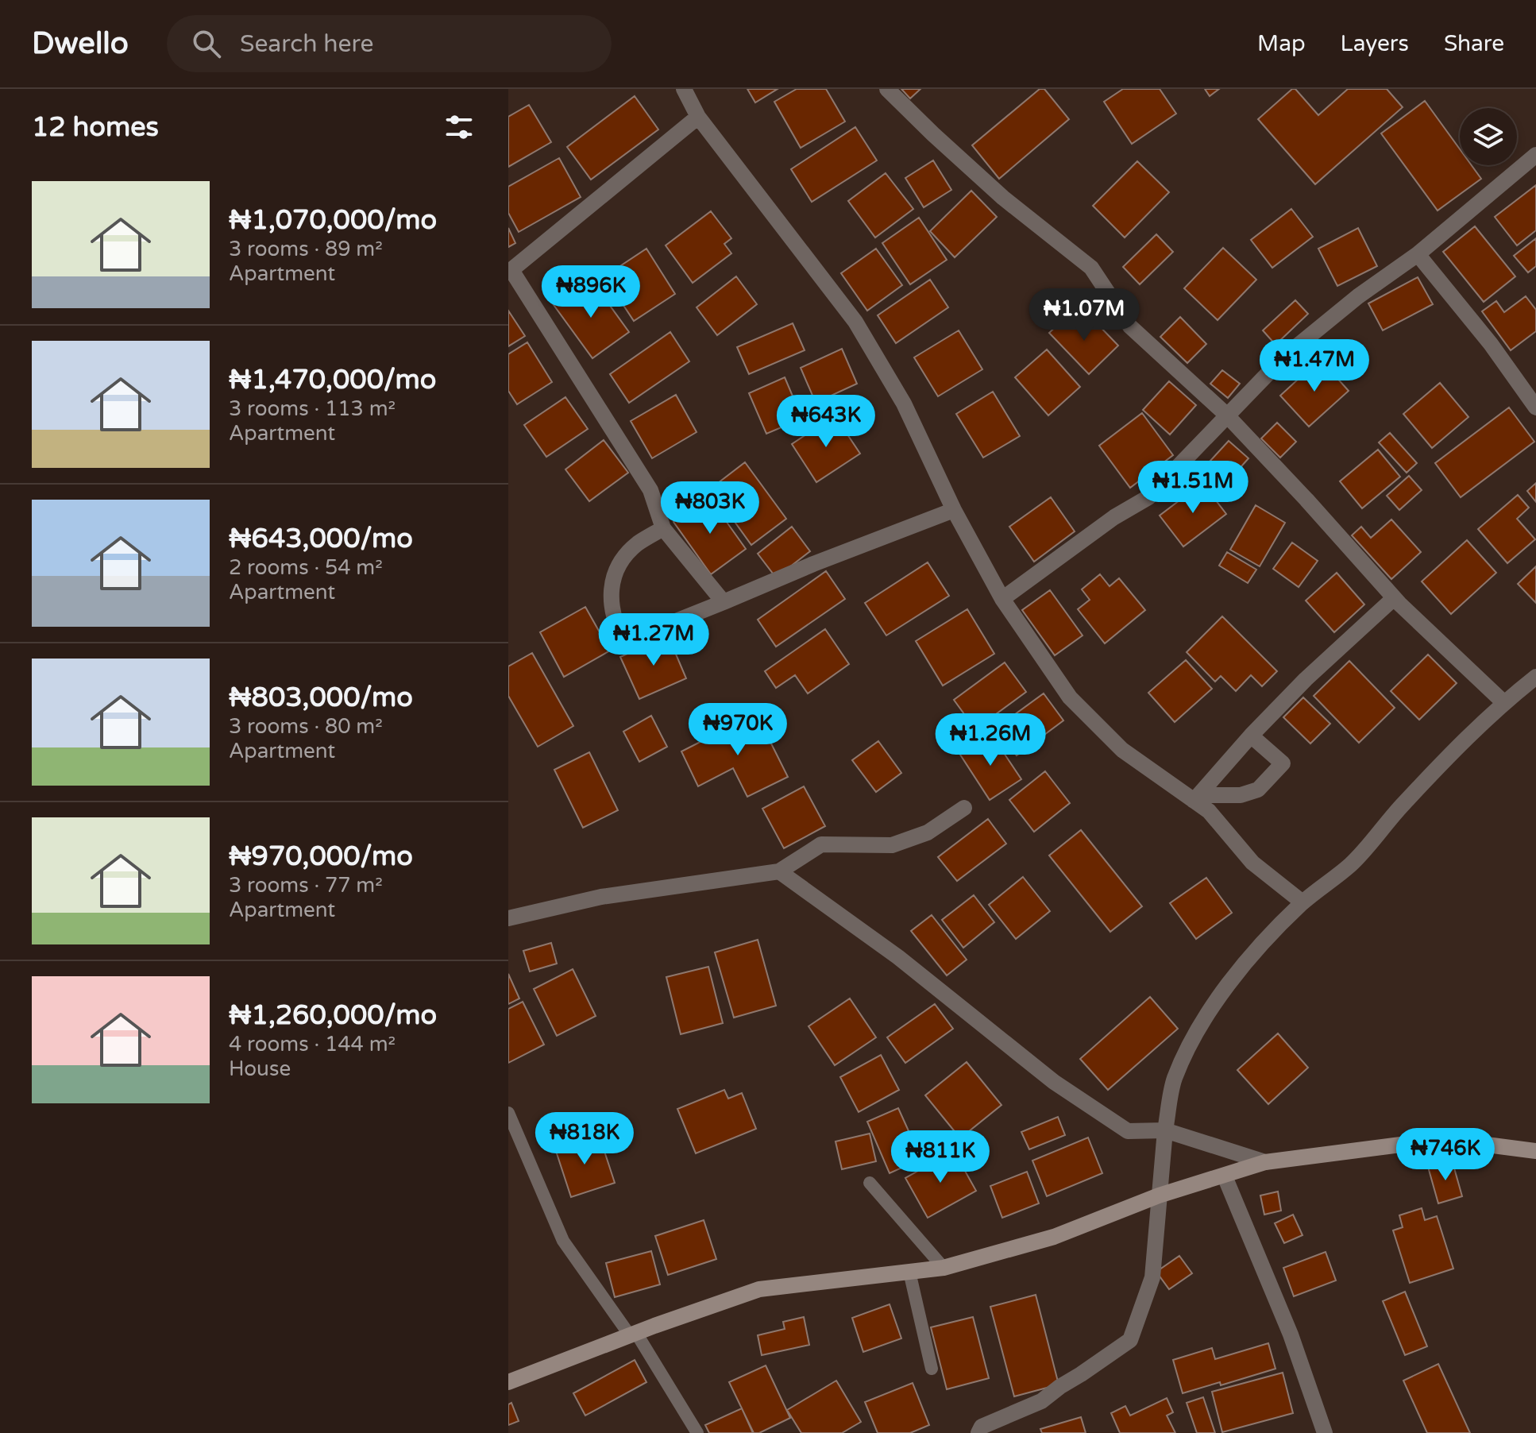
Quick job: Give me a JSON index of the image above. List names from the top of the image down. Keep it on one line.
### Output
{"page":{"header":"Dwello","search":"Search here","nav":["Map","Layers","Share"],"heading":"12 homes","list":[{"name":"₦1,070,000/mo","note":"3 rooms · 89 m² · Apartment"},{"name":"₦1,470,000/mo","note":"3 rooms · 113 m² · Apartment"},{"name":"₦643,000/mo","note":"2 rooms · 54 m² · Apartment"},{"name":"₦803,000/mo","note":"3 rooms · 80 m² · Apartment"},{"name":"₦970,000/mo","note":"3 rooms · 77 m² · Apartment"},{"name":"₦1,260,000/mo","note":"4 rooms · 144 m² · House"}],"price":["₦896K","₦1.07M","₦1.47M","₦643K","₦1.51M","₦803K","₦1.27M","₦970K","₦1.26M","₦818K","₦746K","₦811K"]}}
